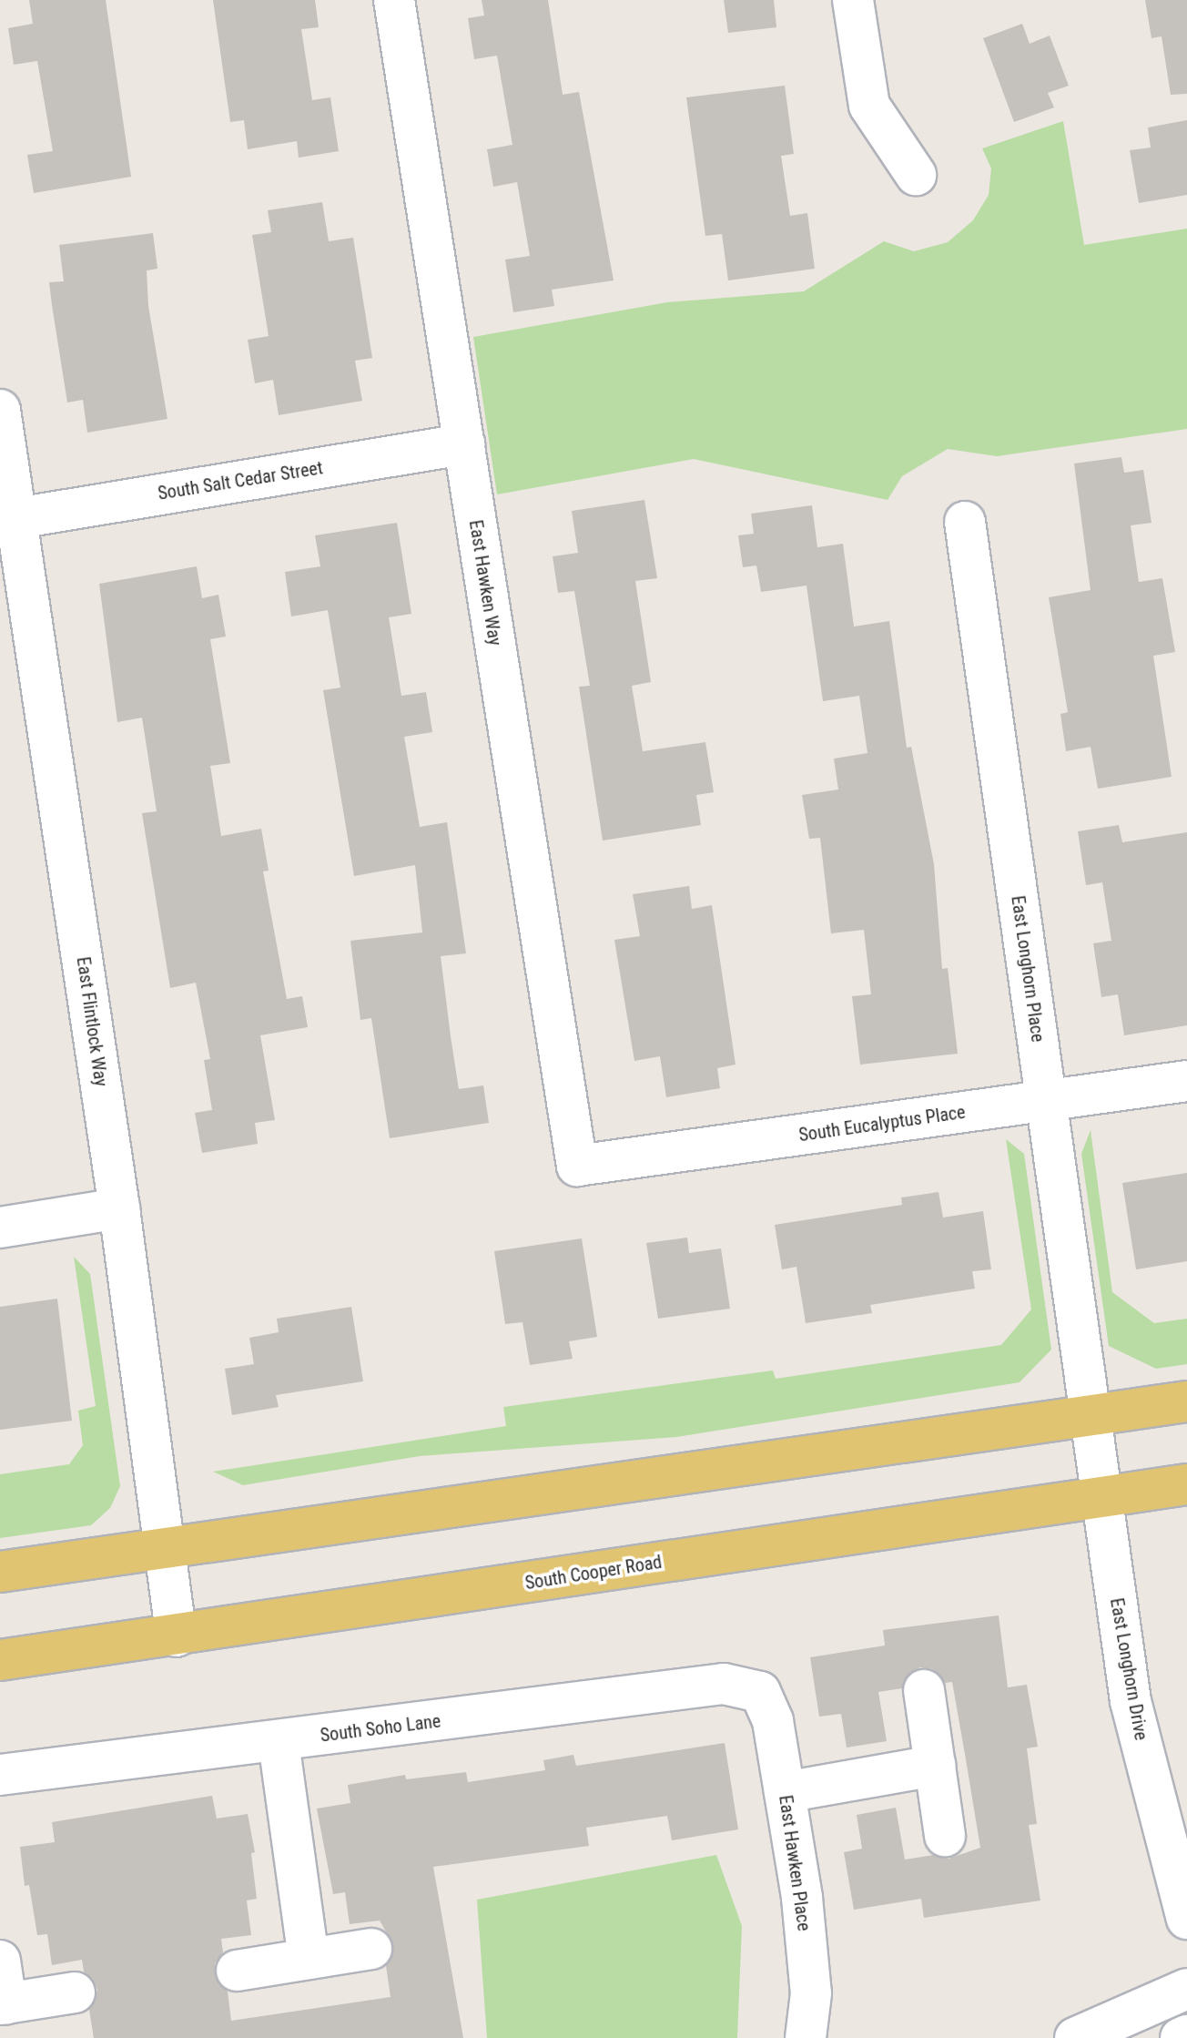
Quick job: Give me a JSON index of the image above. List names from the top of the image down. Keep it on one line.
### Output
{"streets":{"main road":["South Cooper Road"],"street":["South Salt Cedar Street","East Hawken Way","East Longhorn Place","East Flintlock Way","South Eucalyptus Place","East Longhorn Drive","South Soho Lane","East Hawken Place"]},"crossings":[["South Salt Cedar Street","East Hawken Way"],["South Salt Cedar Street","East Flintlock Way"],["East Hawken Way","South Eucalyptus Place"],["East Longhorn Place","South Eucalyptus Place"],["East Longhorn Place","East Longhorn Drive"],["East Flintlock Way","South Cooper Road"],["South Cooper Road","East Longhorn Drive"],["South Soho Lane","East Hawken Place"]]}
